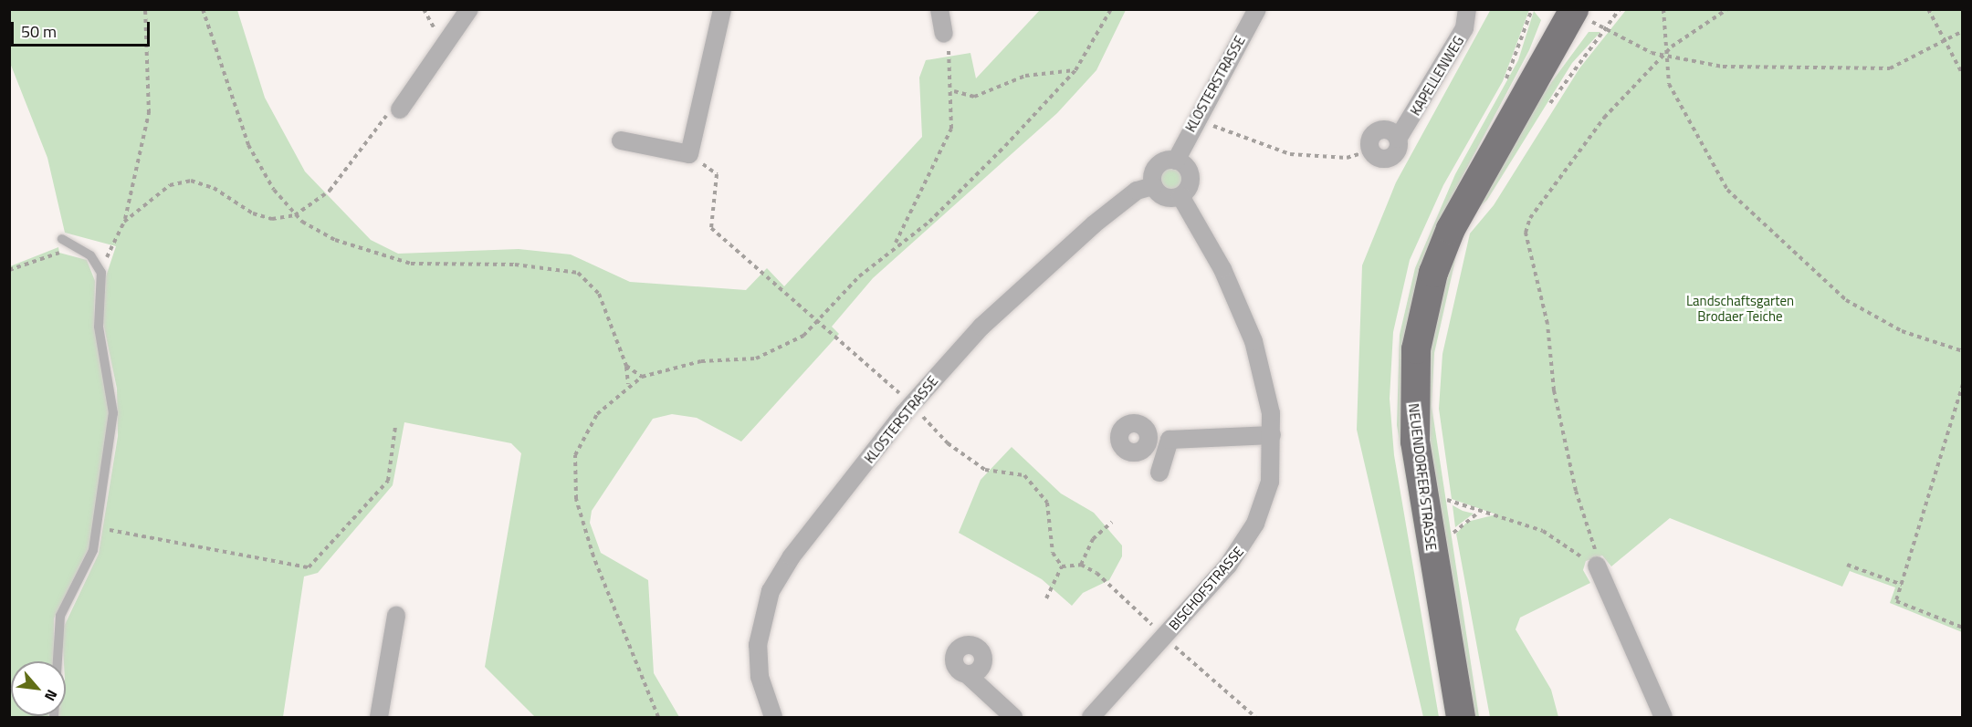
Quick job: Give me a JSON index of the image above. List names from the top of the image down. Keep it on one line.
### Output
{"streets":{"main road":["NEUENDORFER STRASSE"],"street":["KAPELLENWEG","KLOSTERSTRASSE","BISCHOFSTRASSE"]},"crossings":[["KLOSTERSTRASSE","BISCHOFSTRASSE"]],"parks":["Landschaftsgarten Brodaer Teiche"],"scale_bar":"50 m","north":"bottom right"}
